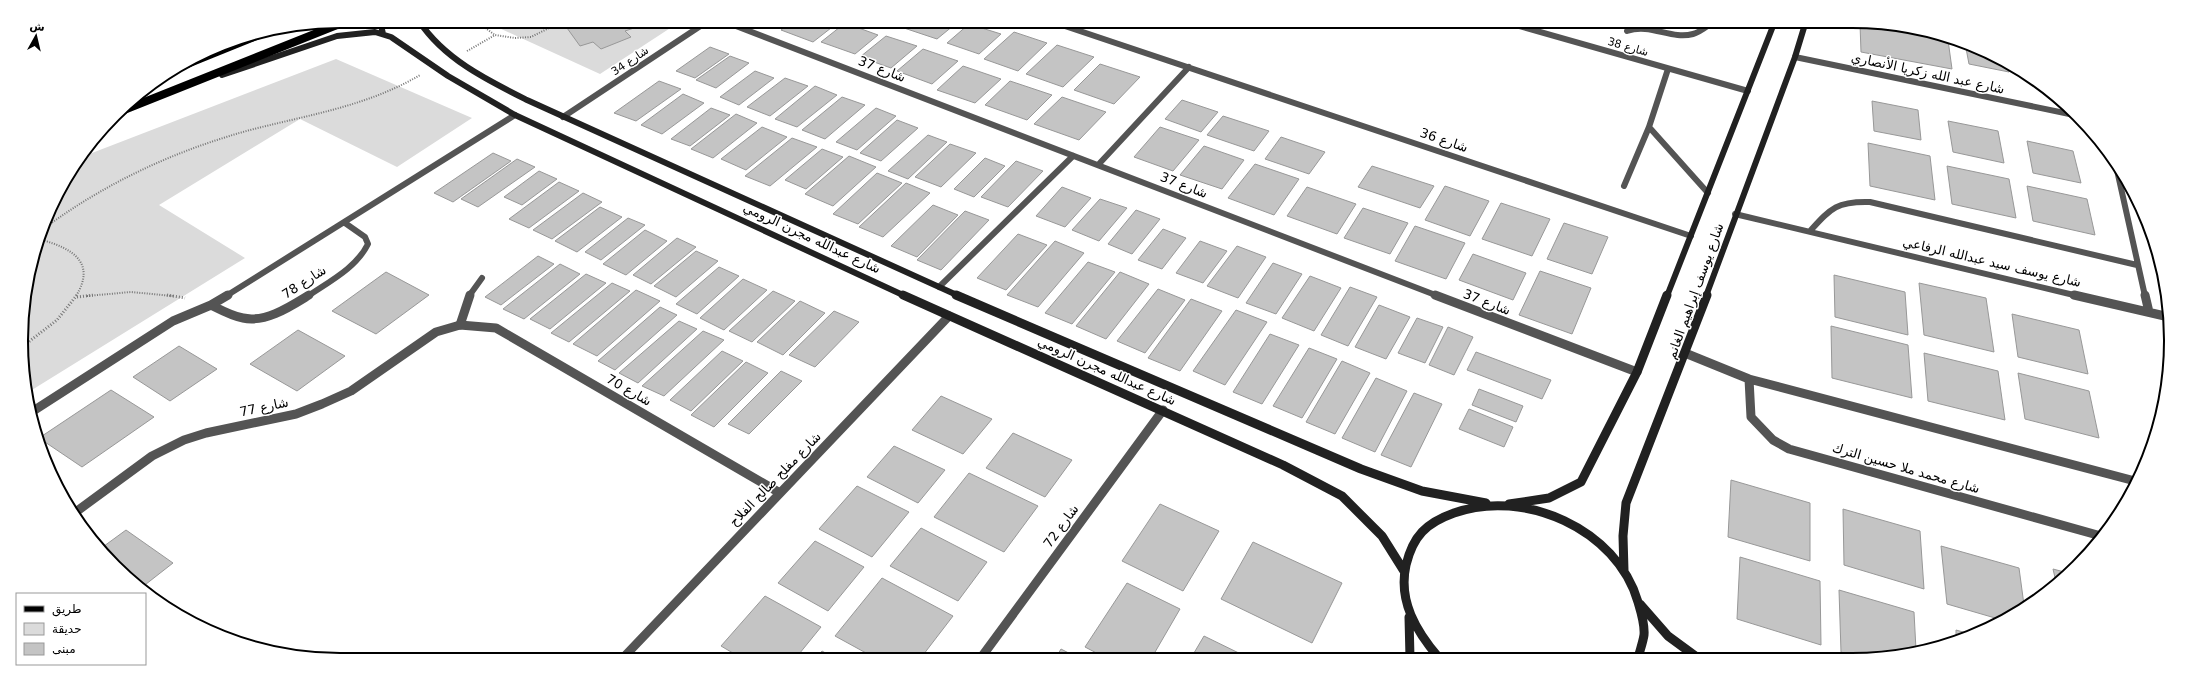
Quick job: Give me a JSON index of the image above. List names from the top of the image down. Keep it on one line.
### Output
{"streets":{"main road":["شارع عبدالله مجرن الرومي","شارع يوسف إبراهيم الغانم"],"street":["شارع 38","شارع 34","شارع 37","شارع عبد الله زكريا الأنصاري","شارع 36","شارع يوسف سيد عبدالله الرفاعي","شارع 78","شارع 70","شارع 77","شارع محمد ملا حسين الترك","شارع مفلح صالح الفلاح","شارع 72"]},"crossings":[["شارع 38","شارع يوسف إبراهيم الغانم"],["شارع 34","شارع عبدالله مجرن الرومي"],["شارع 37","شارع يوسف إبراهيم الغانم"],["شارع عبد الله زكريا الأنصاري","شارع يوسف إبراهيم الغانم"],["شارع 36","شارع يوسف إبراهيم الغانم"],["شارع عبدالله مجرن الرومي","شارع مفلح صالح الفلاح"],["شارع عبدالله مجرن الرومي","شارع 72"],["شارع يوسف سيد عبدالله الرفاعي","شارع يوسف إبراهيم الغانم"],["شارع 70","شارع 77"],["شارع 70","شارع مفلح صالح الفلاح"]],"legend":["طريق","حديقة","مبنى"],"north":"top"}
